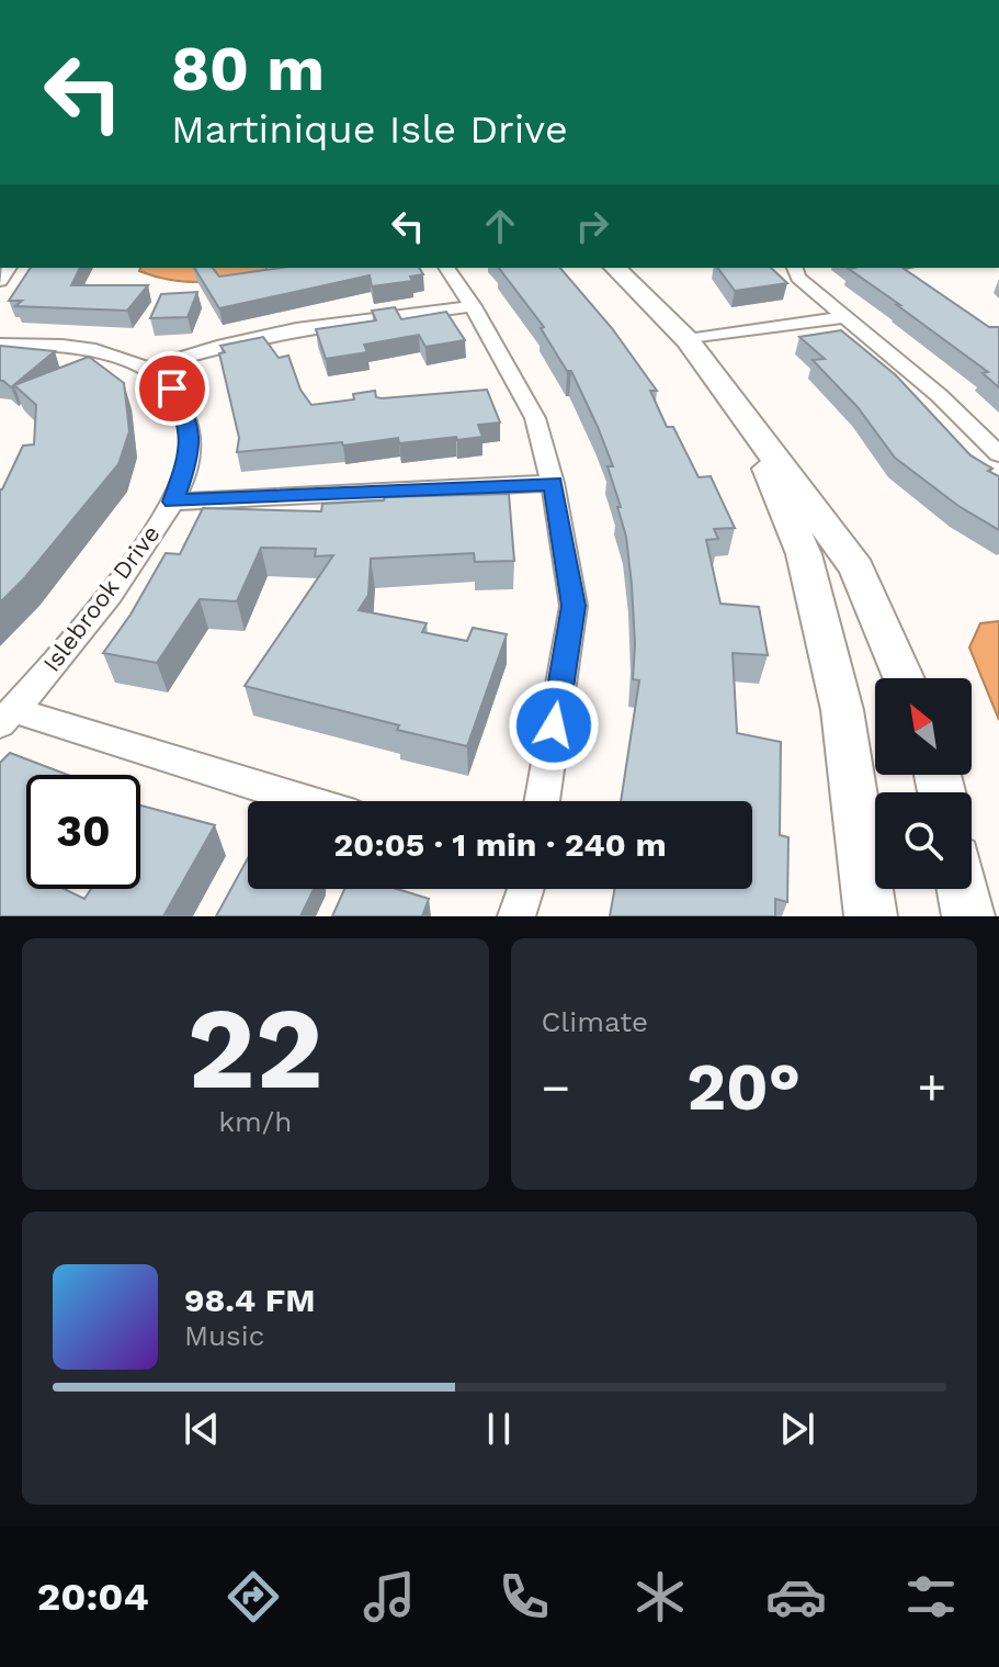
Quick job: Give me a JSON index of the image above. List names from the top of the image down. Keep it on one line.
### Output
{"streets":{"street":["Islebrook Drive"]},"north":"top left","page":{"turn":["80 m","Martinique Isle Drive"],"limit":"30","trip":"20:05 · 1 min · 240 m","tile":[["22","km/h"],"Climate"],"heat":["−","20°","+"],"song":["98.4 FM","Music"],"tabs":"20:04"}}
